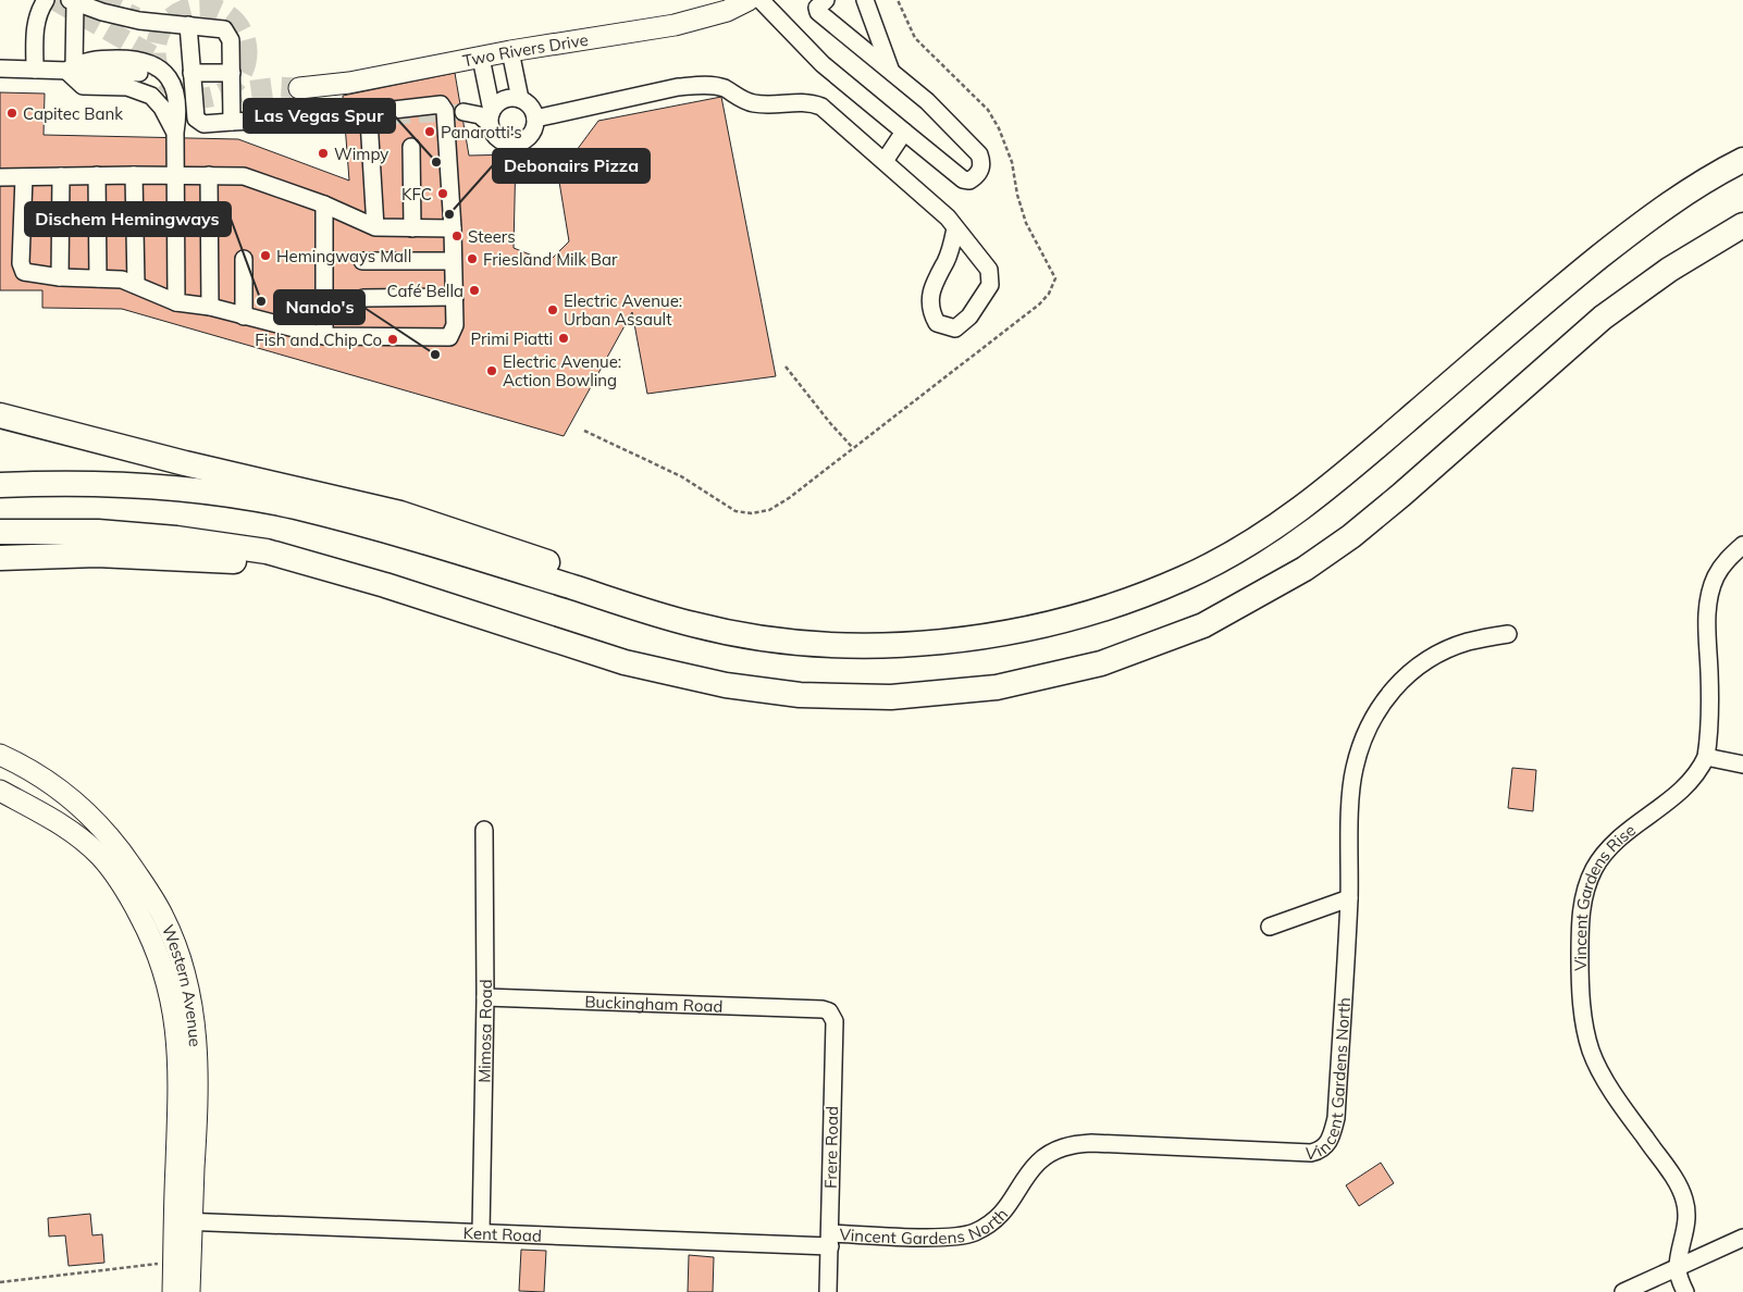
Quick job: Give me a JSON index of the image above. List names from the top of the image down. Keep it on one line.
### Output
{"streets":{"main road":["Two Rivers Drive","Western Avenue"],"street":["Vincent Gardens Rise","Buckingham Road","Mimosa Road","Vincent Gardens North","Frere Road","Kent Road"]},"crossings":[["Western Avenue","Kent Road"],["Buckingham Road","Mimosa Road"],["Buckingham Road","Frere Road"],["Mimosa Road","Kent Road"],["Vincent Gardens North","Frere Road"],["Vincent Gardens North","Kent Road"],["Frere Road","Kent Road"]],"places":["Capitec Bank","Panarotti's","Wimpy","Las Vegas Spur","KFC","Debonairs Pizza","Steers","Hemingways Mall","Friesland Milk Bar","Café Bella","Dischem Hemingways","Electric Avenue: Urban Assault","Primi Piatti","Fish and Chip Co","Nando's","Electric Avenue: Action Bowling"]}
